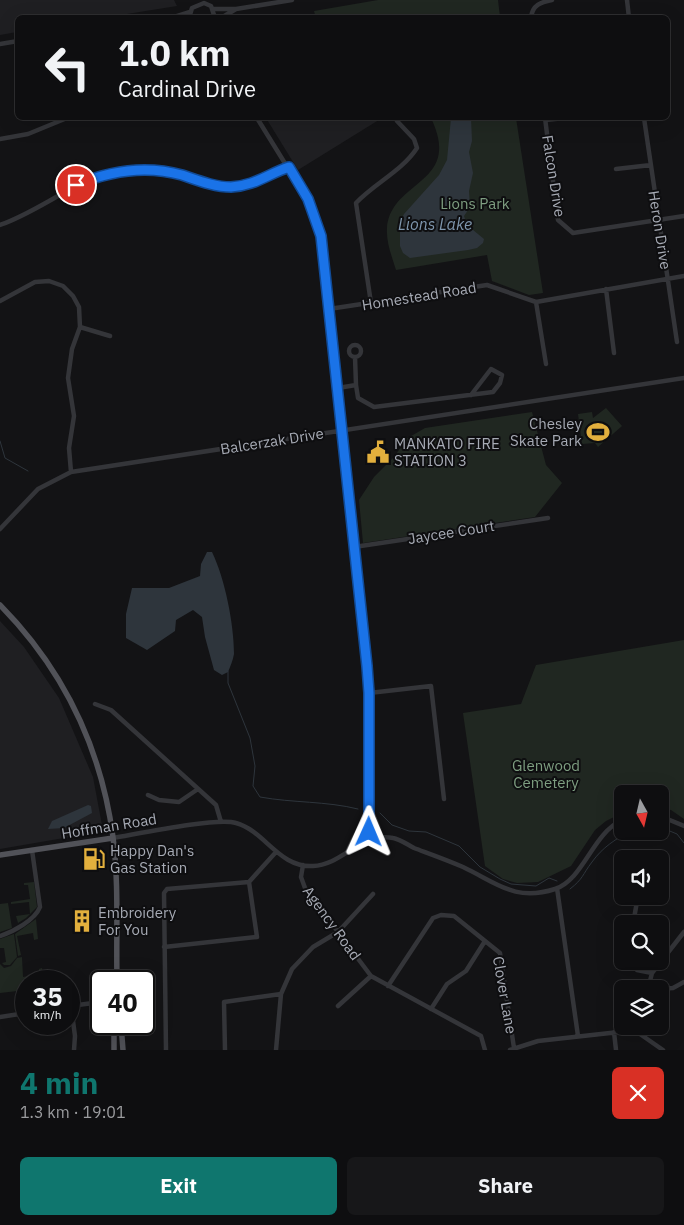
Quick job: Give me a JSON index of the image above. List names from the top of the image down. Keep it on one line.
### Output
{"streets":{"main road":["Hoffman Road"],"street":["Falcon Drive","Heron Drive","Homestead Road","Balcerzak Drive","Jaycee Court","Agency Road","Clover Lane"]},"crossings":[["Falcon Drive","Heron Drive"],["Heron Drive","Homestead Road"],["Hoffman Road","Agency Road"],["Agency Road","Clover Lane"]],"water":["Lions Lake"],"parks":["Lions Park","Glenwood Cemetery"],"places":{"sports":["Chesley Skate Park"],"public building":["MANKATO FIRE STATION 3"],"fuel station":["Happy Dan's Gas Station"],"building":["Embroidery For You"]},"north":"bottom","page":{"turn":["1.0 km","Cardinal Drive"],"speed":"35 km/h","limit":"40","heading":["4 min","1.3 km · 19:01"],"buttons":["Exit","Share"]}}
